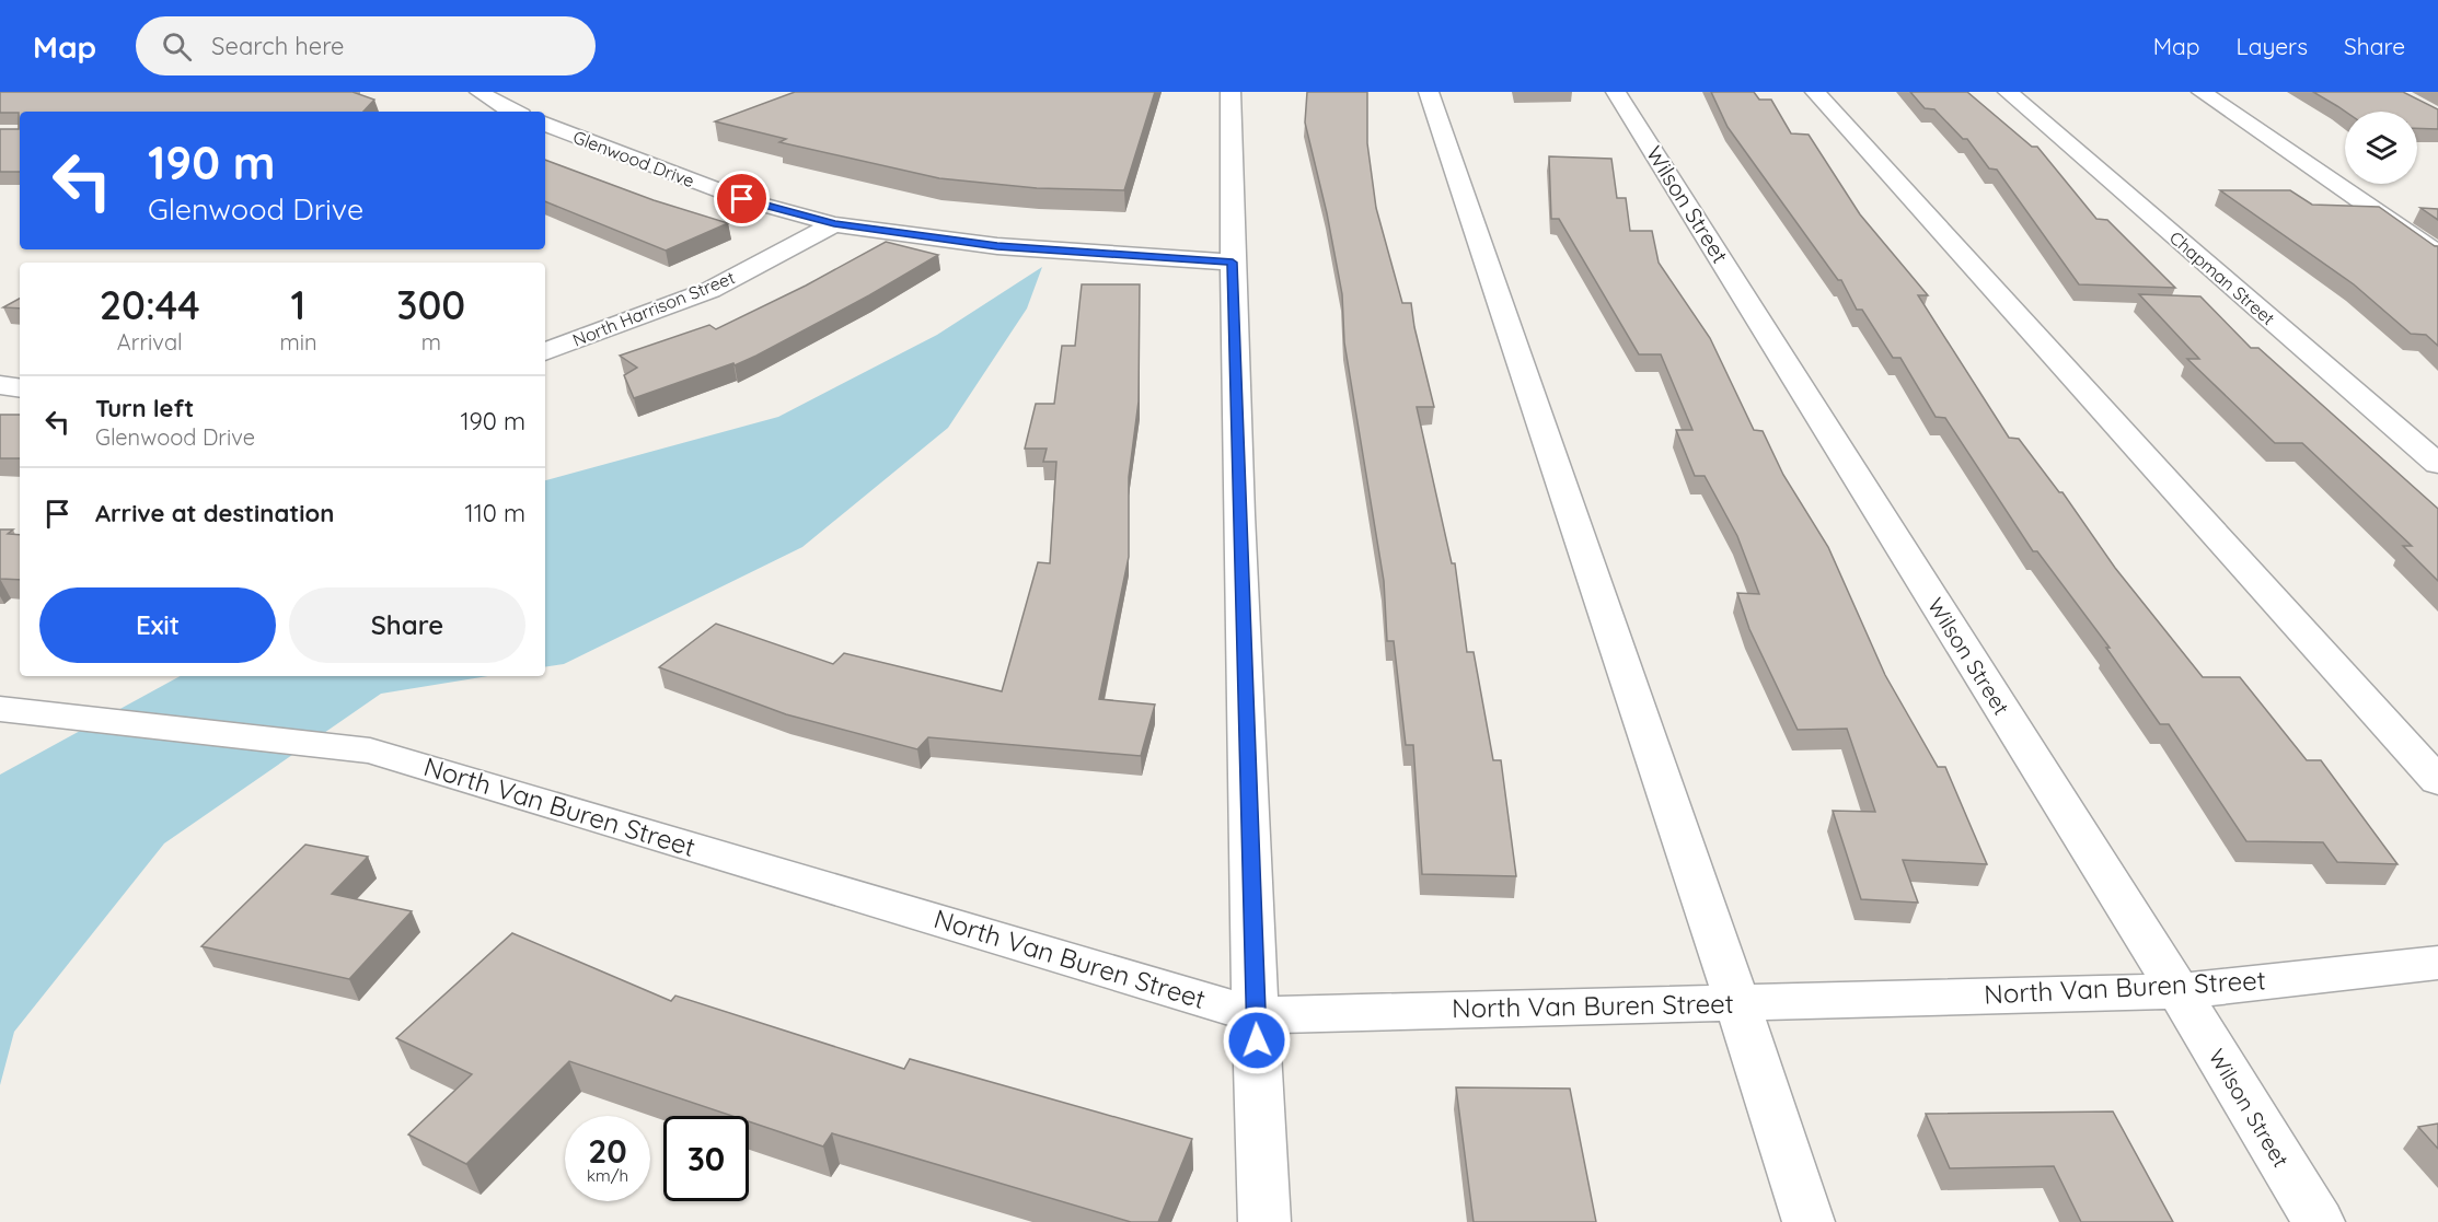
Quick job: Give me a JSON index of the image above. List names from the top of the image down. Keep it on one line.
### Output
{"streets":{"street":["Glenwood Drive","Wilson Street","Chapman Street","North Harrison Street","North Van Buren Street"]},"crossings":[["Glenwood Drive","North Harrison Street"],["Wilson Street","North Van Buren Street"]],"page":{"header":"Map","search":"Search here","nav":["Map","Layers","Share"],"turn":["190 m","Glenwood Drive"],"eta":["20:44","Arrival","1","min","300","m"],"list":[{"name":"Turn left","note":"Glenwood Drive","value":"190 m"},{"name":"Arrive at destination","value":"110 m"}],"buttons":["Exit","Share"],"speed":"20 km/h","limit":"30"}}
